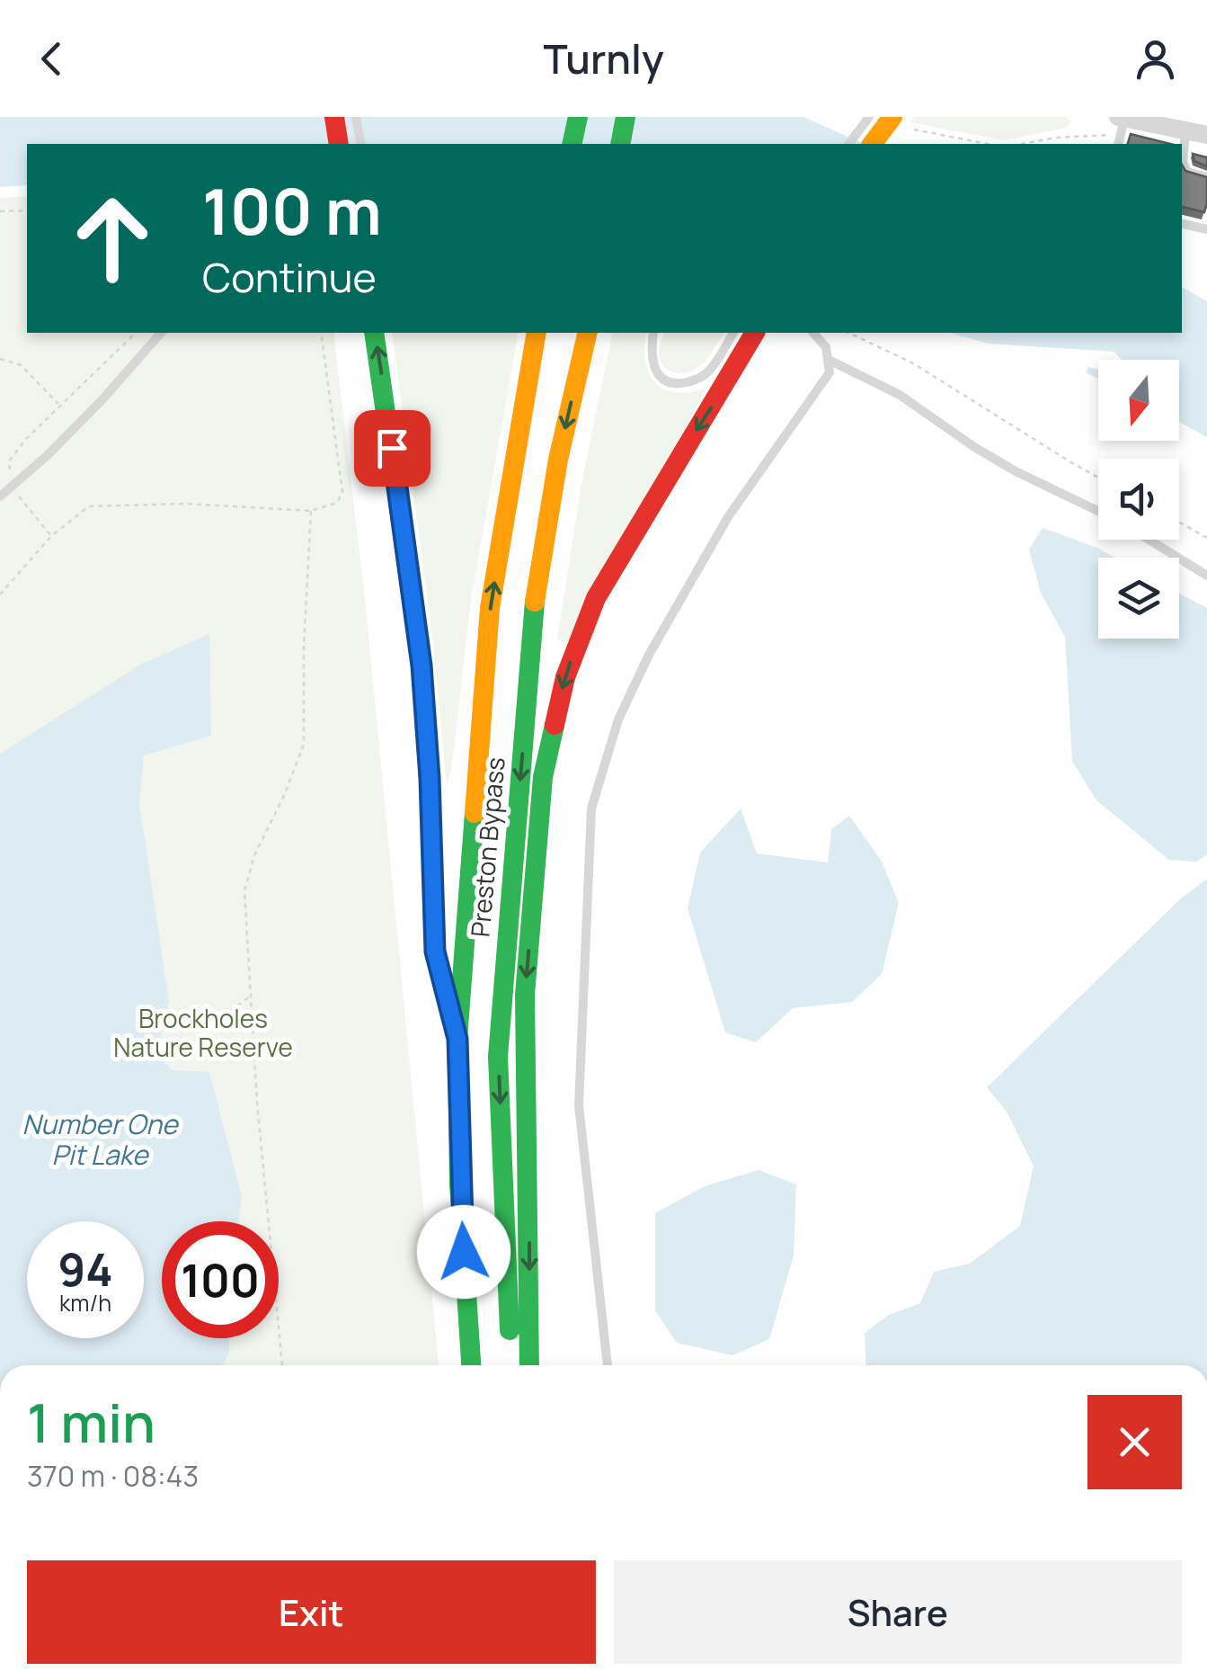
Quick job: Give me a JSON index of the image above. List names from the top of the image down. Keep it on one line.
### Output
{"streets":{"highway":["Preston Bypass"]},"water":["Number One Pit Lake"],"parks":["Brockholes Nature Reserve"],"north":"bottom","page":{"header":"Turnly","turn":["100 m","Continue"],"speed":"94 km/h","limit":"100","heading":["1 min","370 m · 08:43"],"buttons":["Exit","Share"]}}
